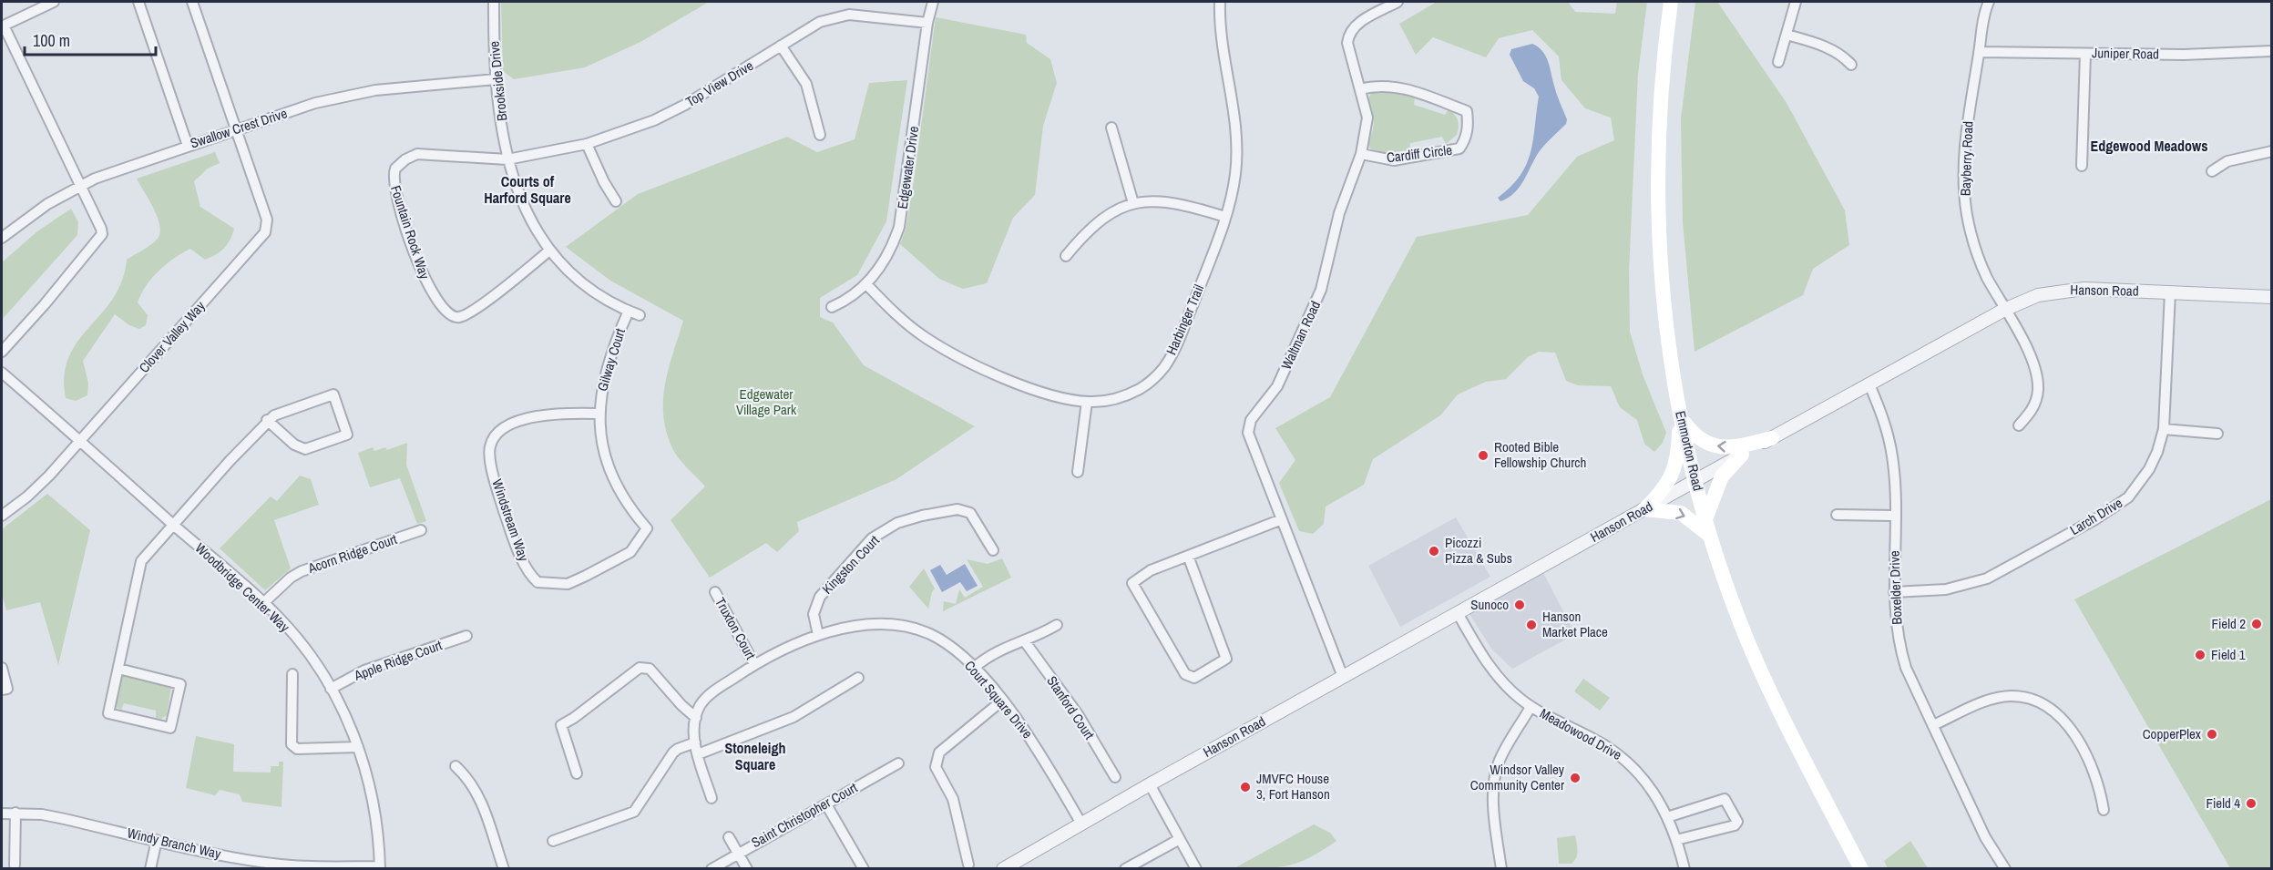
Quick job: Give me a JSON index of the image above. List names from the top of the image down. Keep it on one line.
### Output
{"streets":{"main road":["Emmorton Road"],"street":["Juniper Road","Brookside Drive","Top View Drive","Swallow Crest Drive","Cardiff Circle","Bayberry Road","Edgewater Drive","Fountain Rock Way","Hanson Road","Harbinger Trail","Waltman Road","Clover Valley Way","Gilway Court","Larch Drive","Windstream Way","Acorn Ridge Court","Kingston Court","Woodbridge Center Way","Boxelder Drive","Truxton Court","Apple Ridge Court","Court Square Drive","Stanford Court","Meadowood Drive","Saint Christopher Court","Windy Branch Way"]},"crossings":[["Juniper Road","Bayberry Road"],["Brookside Drive","Top View Drive"],["Brookside Drive","Swallow Crest Drive"],["Brookside Drive","Fountain Rock Way"],["Top View Drive","Edgewater Drive"],["Top View Drive","Fountain Rock Way"],["Swallow Crest Drive","Clover Valley Way"],["Cardiff Circle","Waltman Road"],["Bayberry Road","Hanson Road"],["Edgewater Drive","Harbinger Trail"],["Hanson Road","Waltman Road"],["Hanson Road","Emmorton Road"],["Hanson Road","Larch Drive"],["Hanson Road","Boxelder Drive"],["Hanson Road","Court Square Drive"],["Hanson Road","Meadowood Drive"],["Clover Valley Way","Woodbridge Center Way"],["Gilway Court","Windstream Way"],["Larch Drive","Boxelder Drive"],["Acorn Ridge Court","Woodbridge Center Way"],["Kingston Court","Court Square Drive"],["Woodbridge Center Way","Apple Ridge Court"],["Woodbridge Center Way","Windy Branch Way"],["Truxton Court","Court Square Drive"]],"districts":["Edgewood Meadows","Courts of Harford Square","Stoneleigh Square"],"parks":["Edgewater Village Park"],"places":["Rooted Bible Fellowship Church","Picozzi Pizza & Subs","Sunoco","Field 2","Hanson Market Place","Field 1","CopperPlex","Windsor Valley Community Center","JMVFC House 3, Fort Hanson","Field 4"],"scale_bar":"100 m"}
